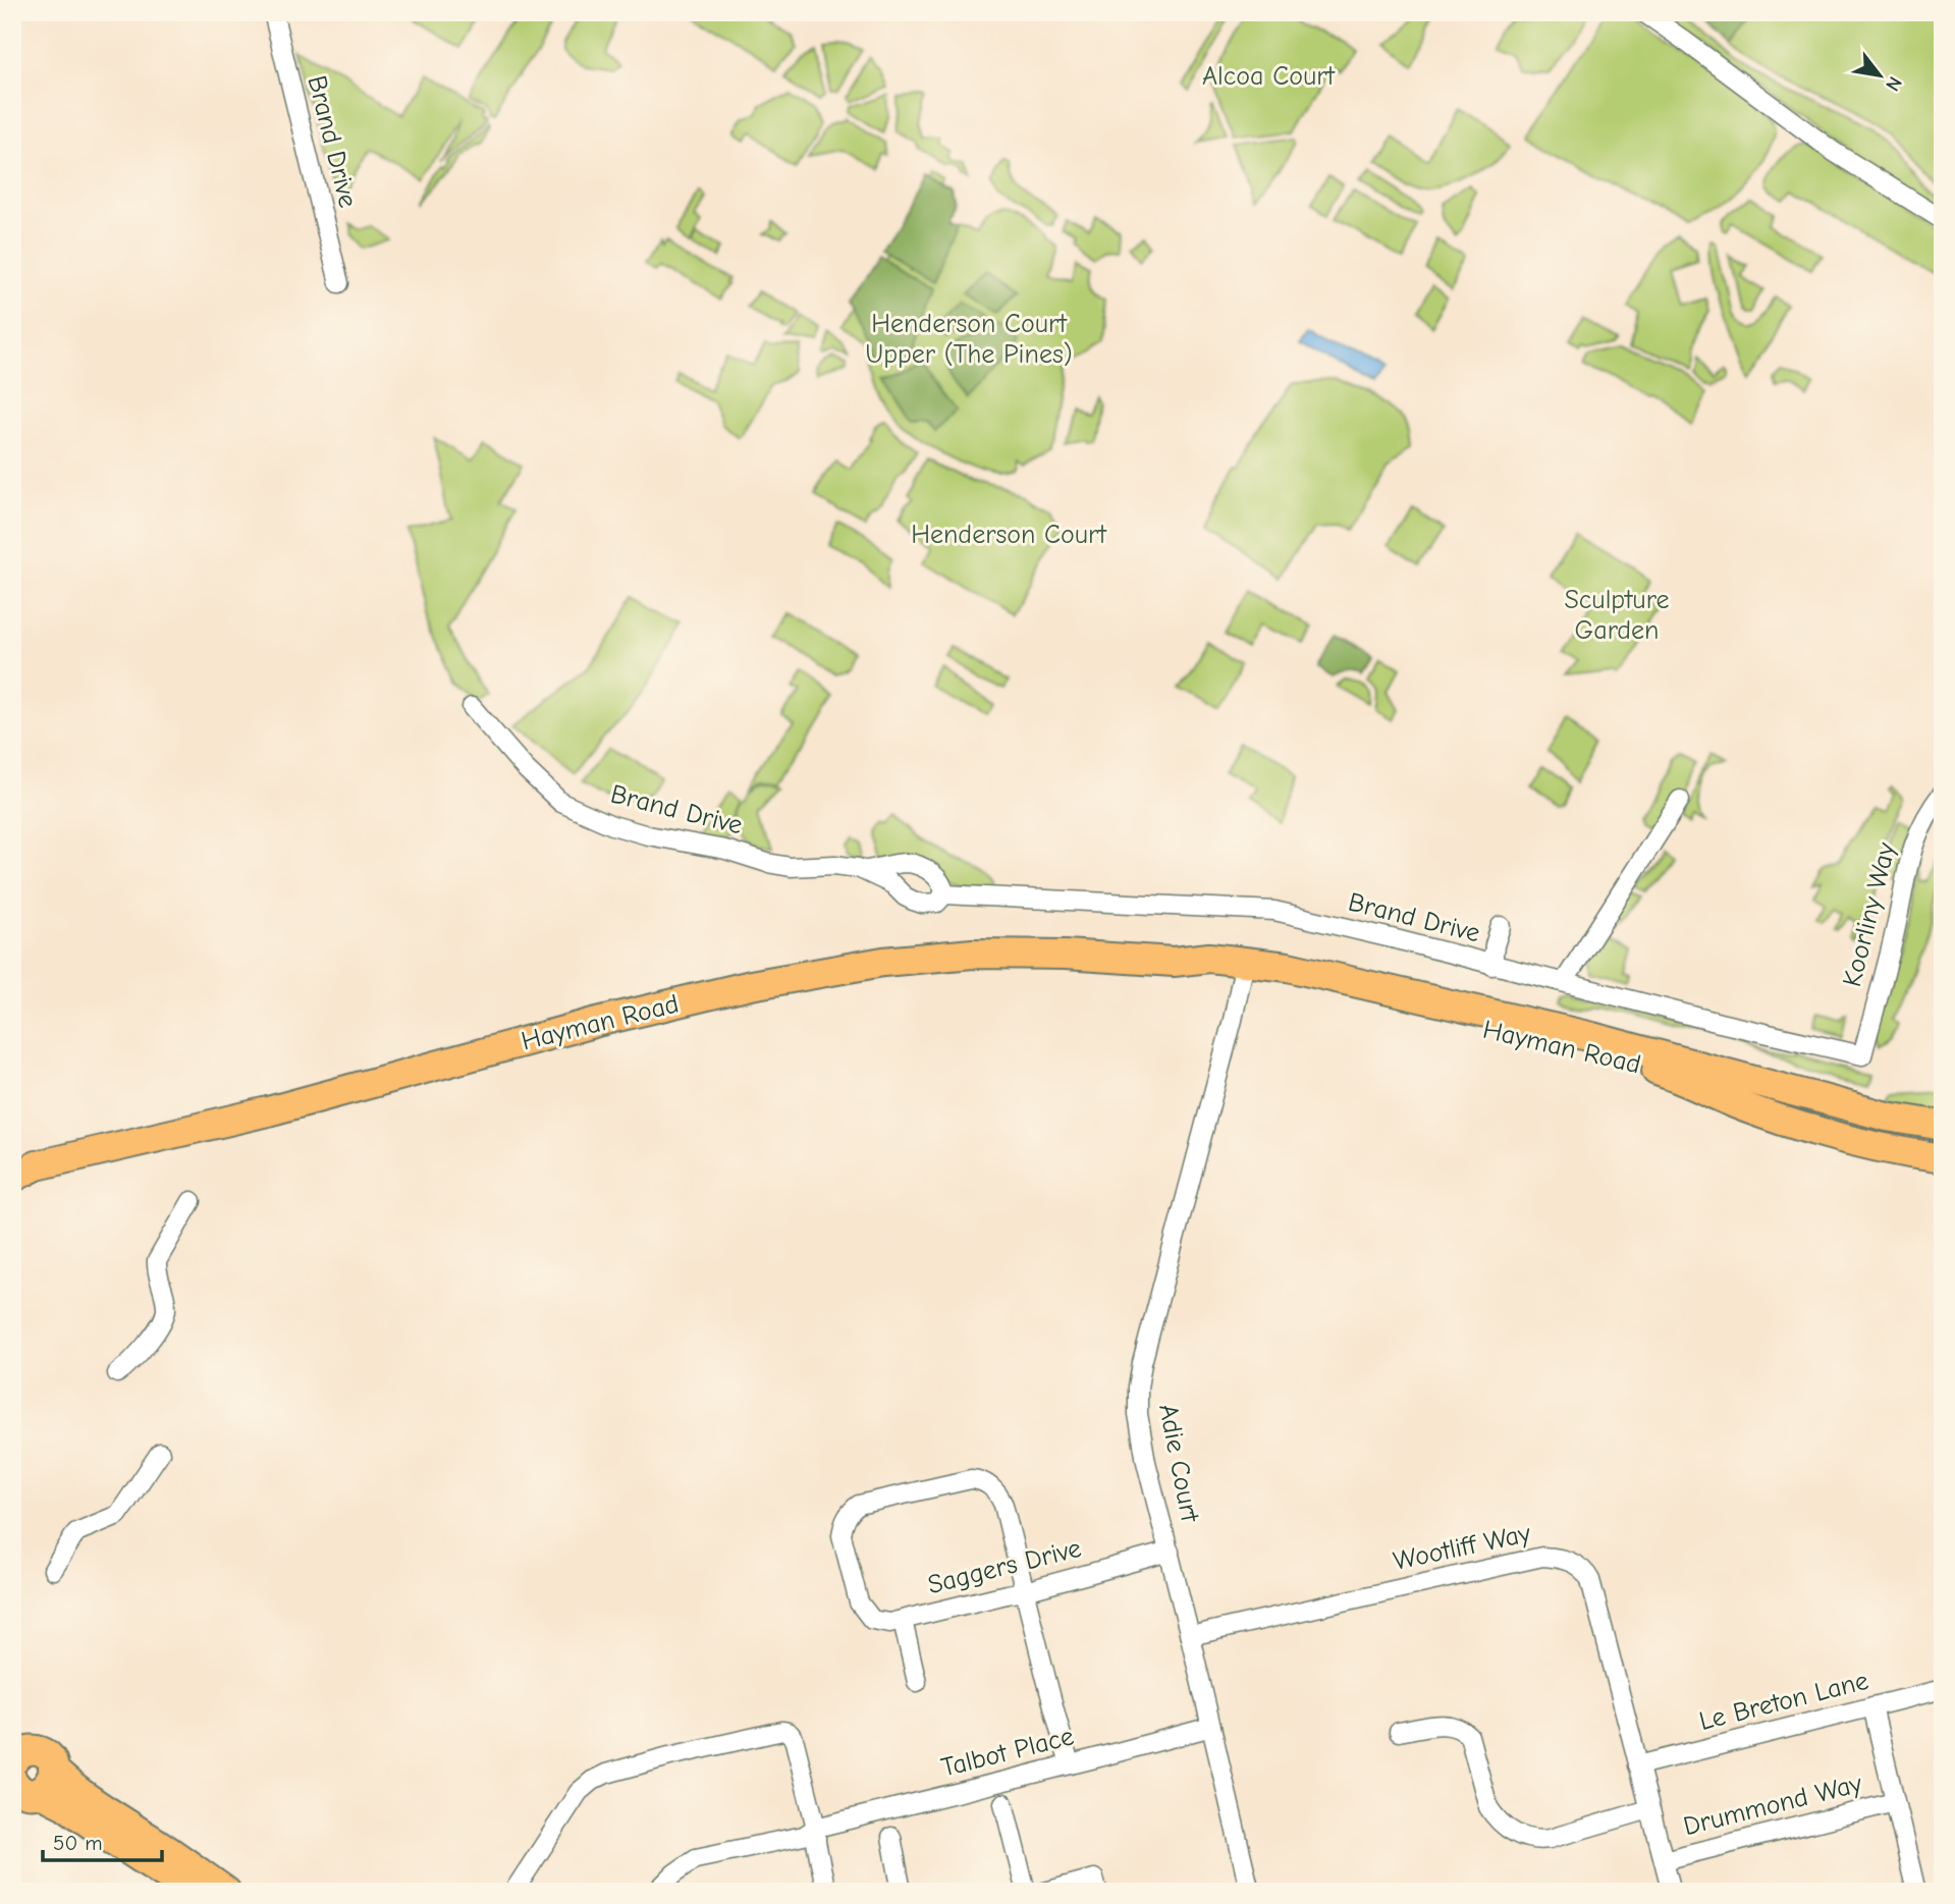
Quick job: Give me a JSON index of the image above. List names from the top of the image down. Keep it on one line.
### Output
{"streets":{"main road":["Hayman Road"],"street":["Brand Drive","Koorliny Way","Adie Court","Wootliff Way","Saggers Drive","Le Breton Lane","Talbot Place","Drummond Way"]},"crossings":[["Brand Drive","Koorliny Way"],["Hayman Road","Adie Court"],["Adie Court","Wootliff Way"],["Adie Court","Saggers Drive"],["Adie Court","Talbot Place"],["Wootliff Way","Le Breton Lane"],["Wootliff Way","Drummond Way"]],"parks":["Alcoa Court","Henderson Court Upper (The Pines)","Henderson Court","Sculpture Garden"],"scale_bar":"50 m","north":"bottom right"}
